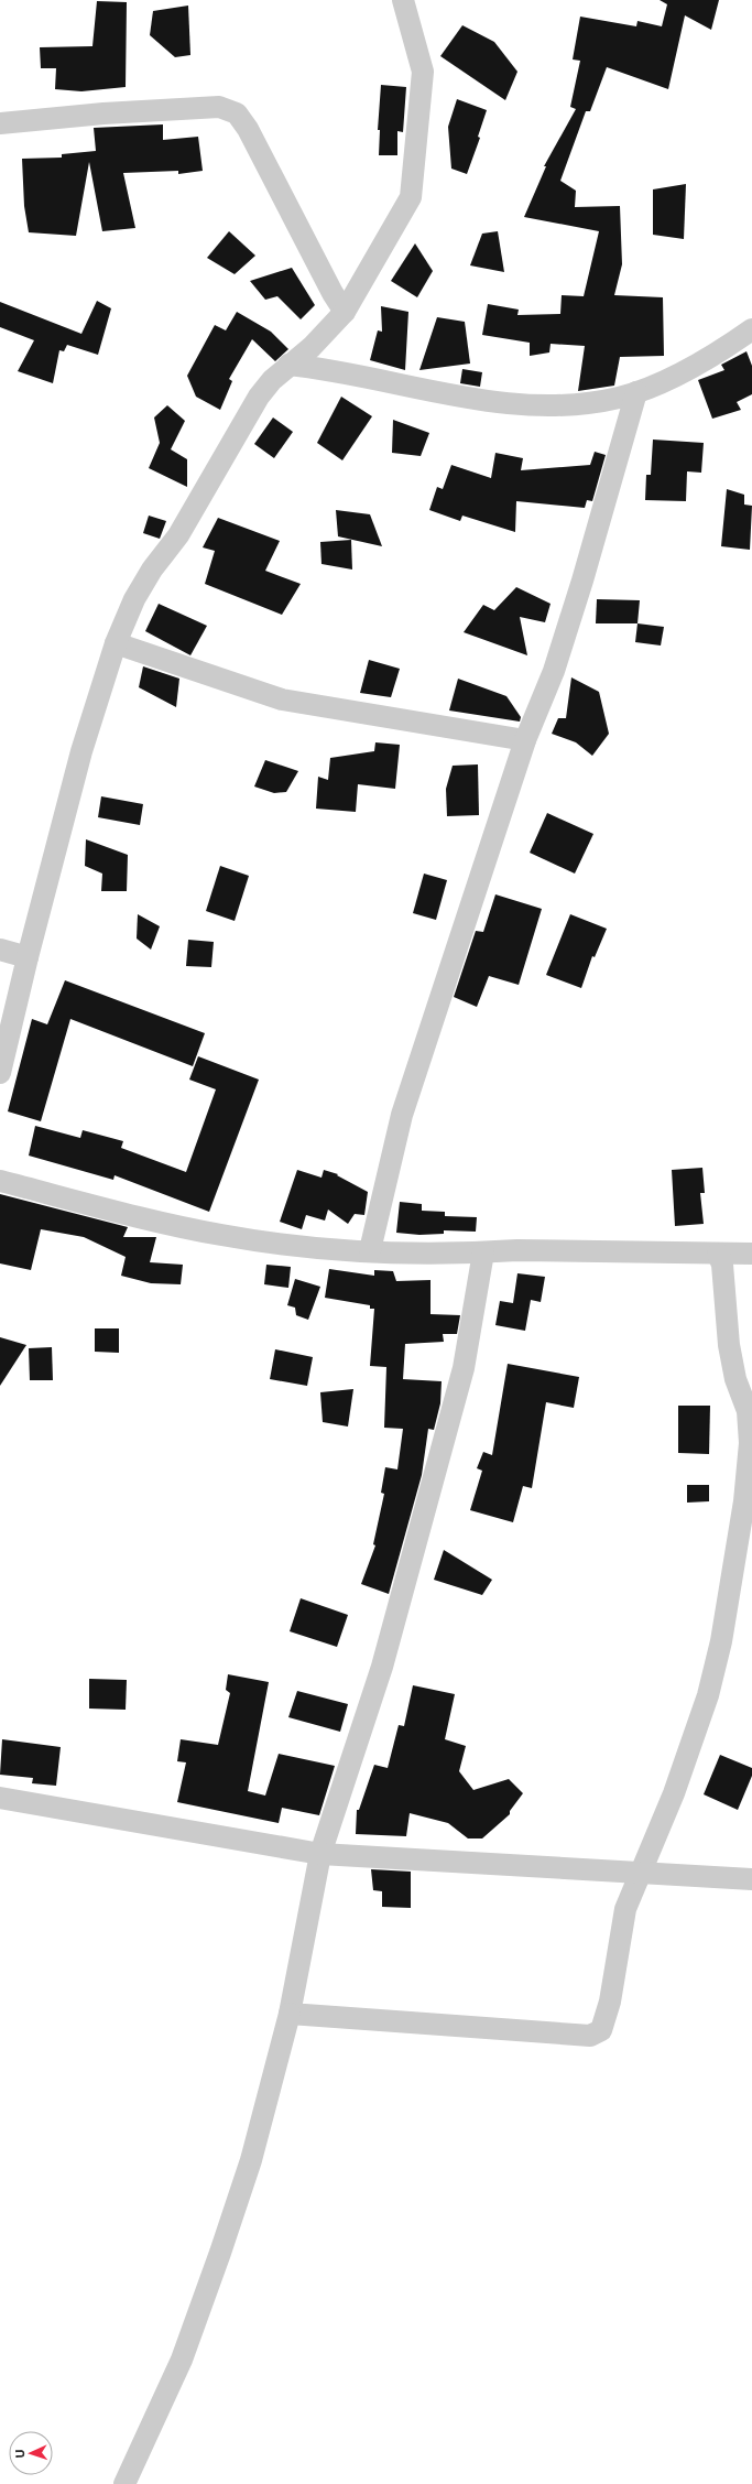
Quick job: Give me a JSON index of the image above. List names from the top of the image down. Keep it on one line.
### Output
{"north":"left"}
